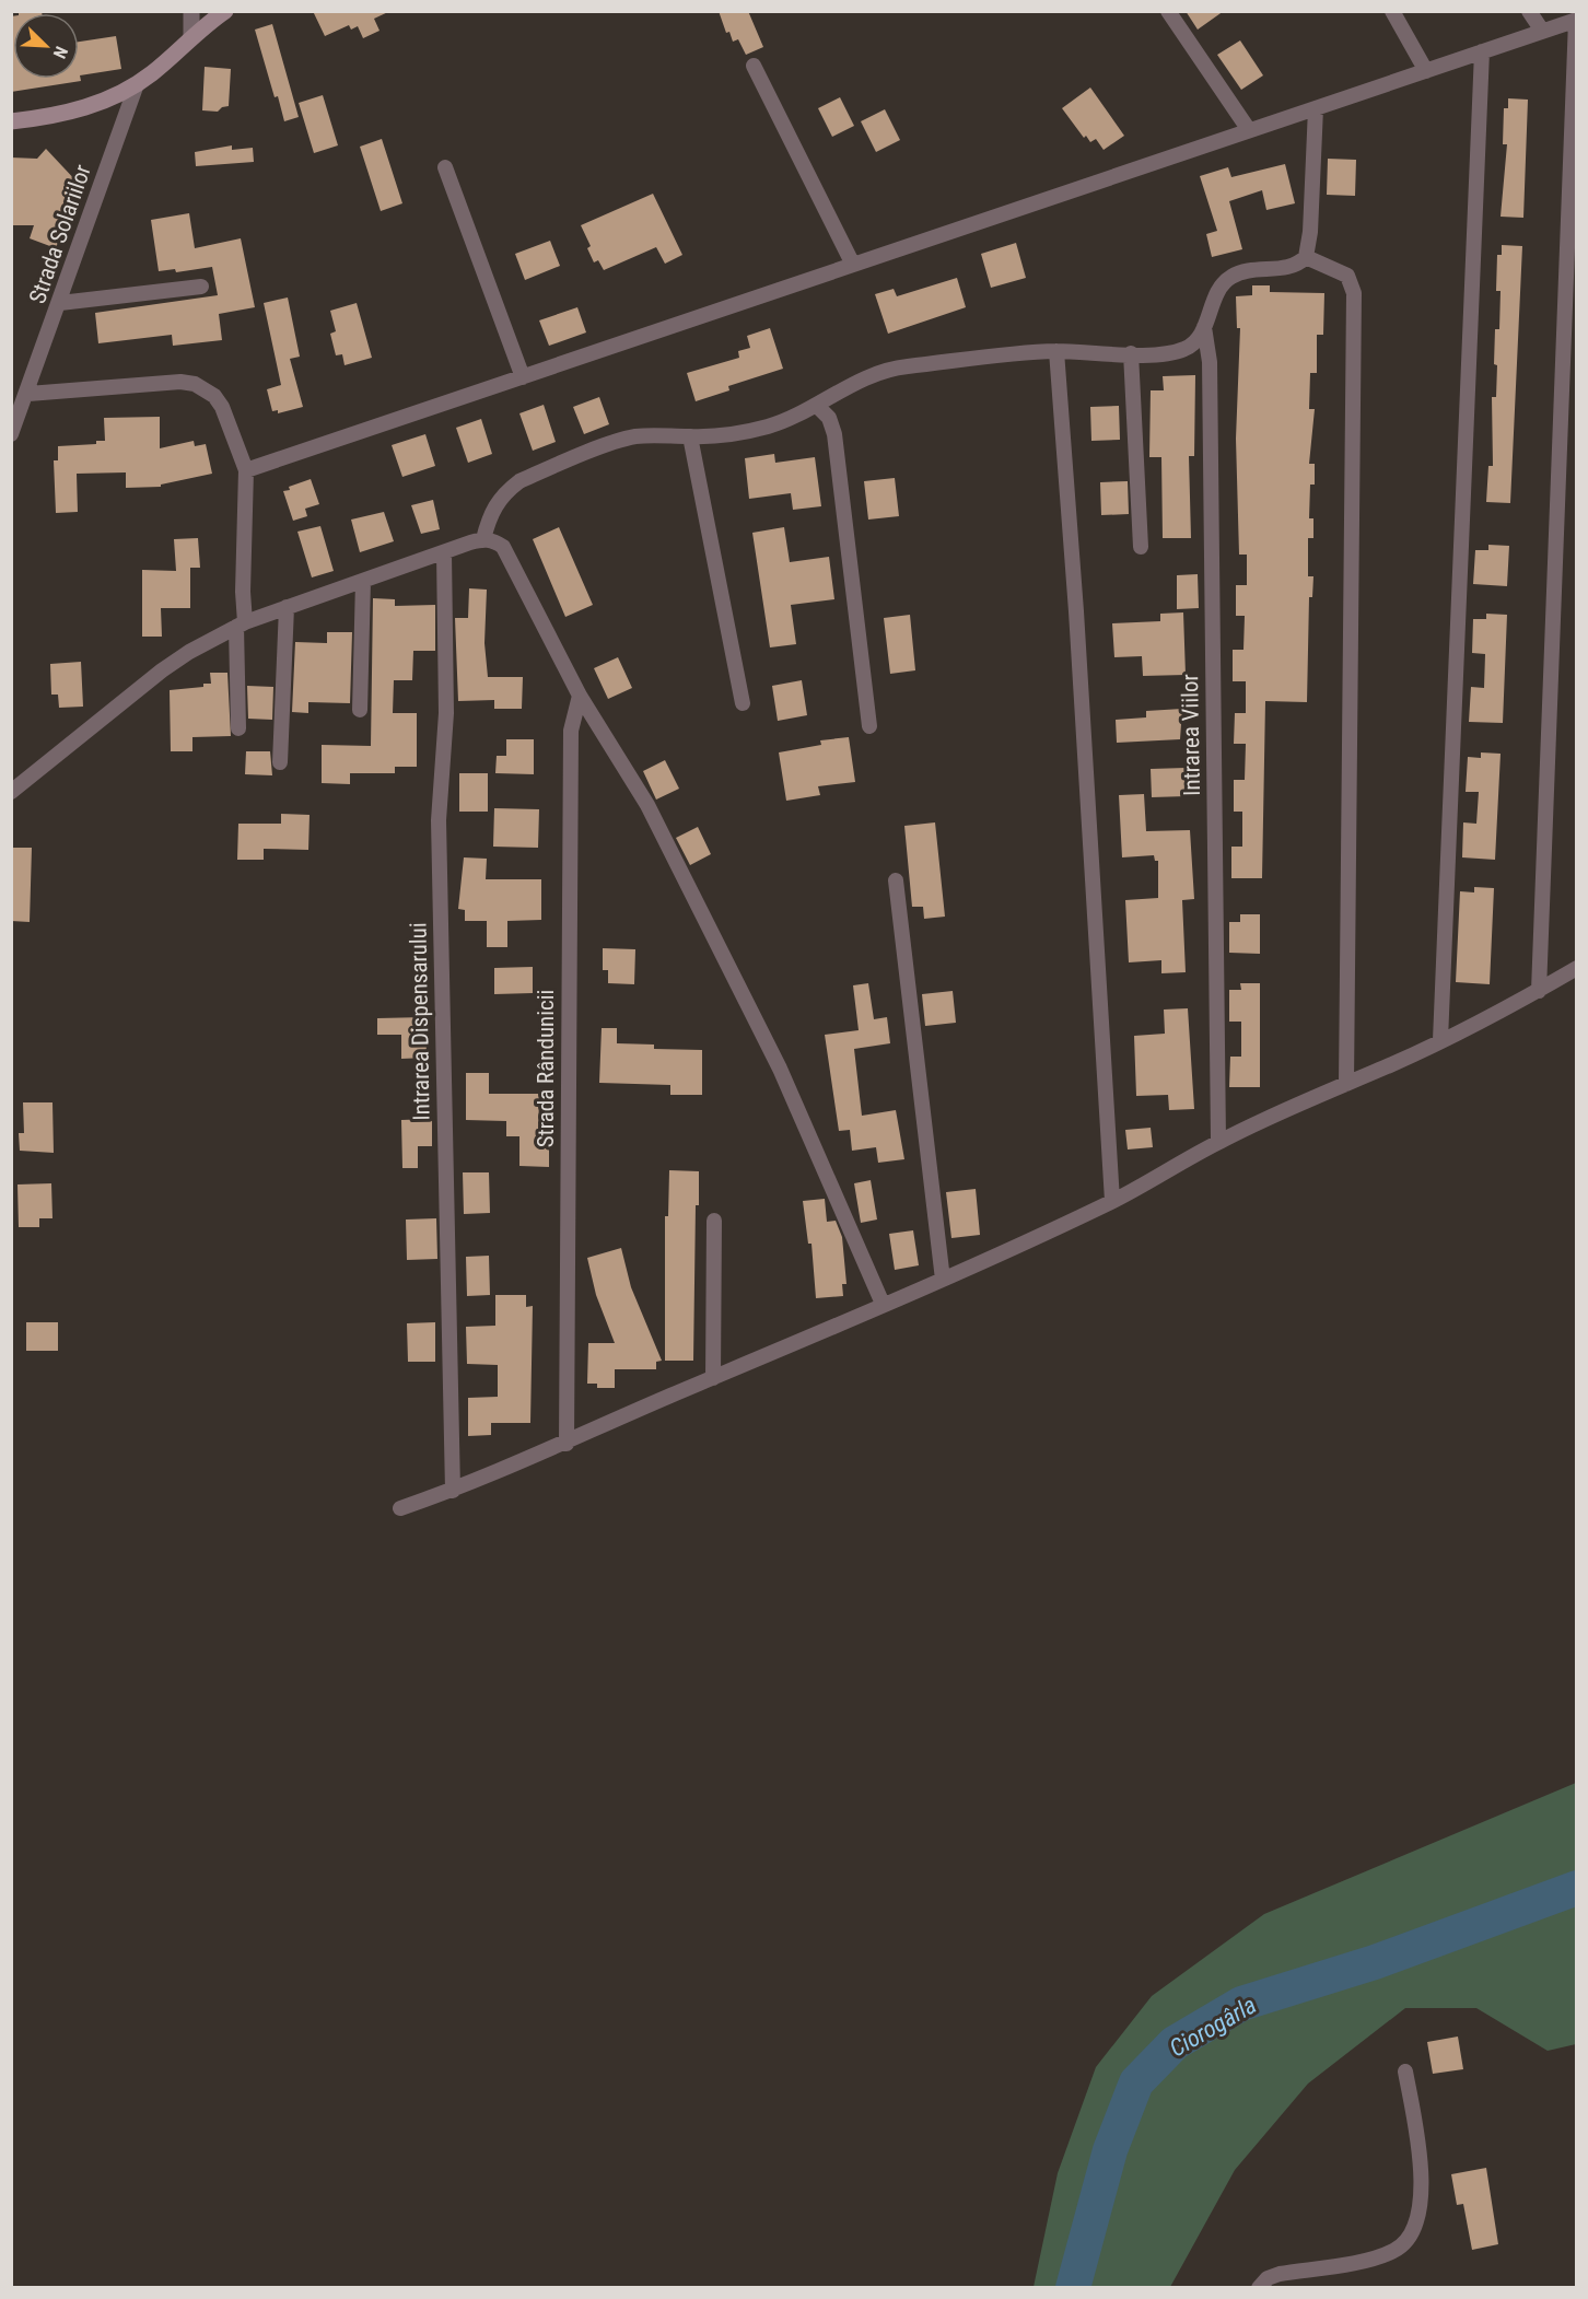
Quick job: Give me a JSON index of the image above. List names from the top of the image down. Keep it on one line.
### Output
{"streets":{"street":["Strada Solariilor","Intrarea Viilor","Intrarea Dispensarului","Strada Rândunicii"]},"water":["Ciorogârla"],"north":"bottom right"}
